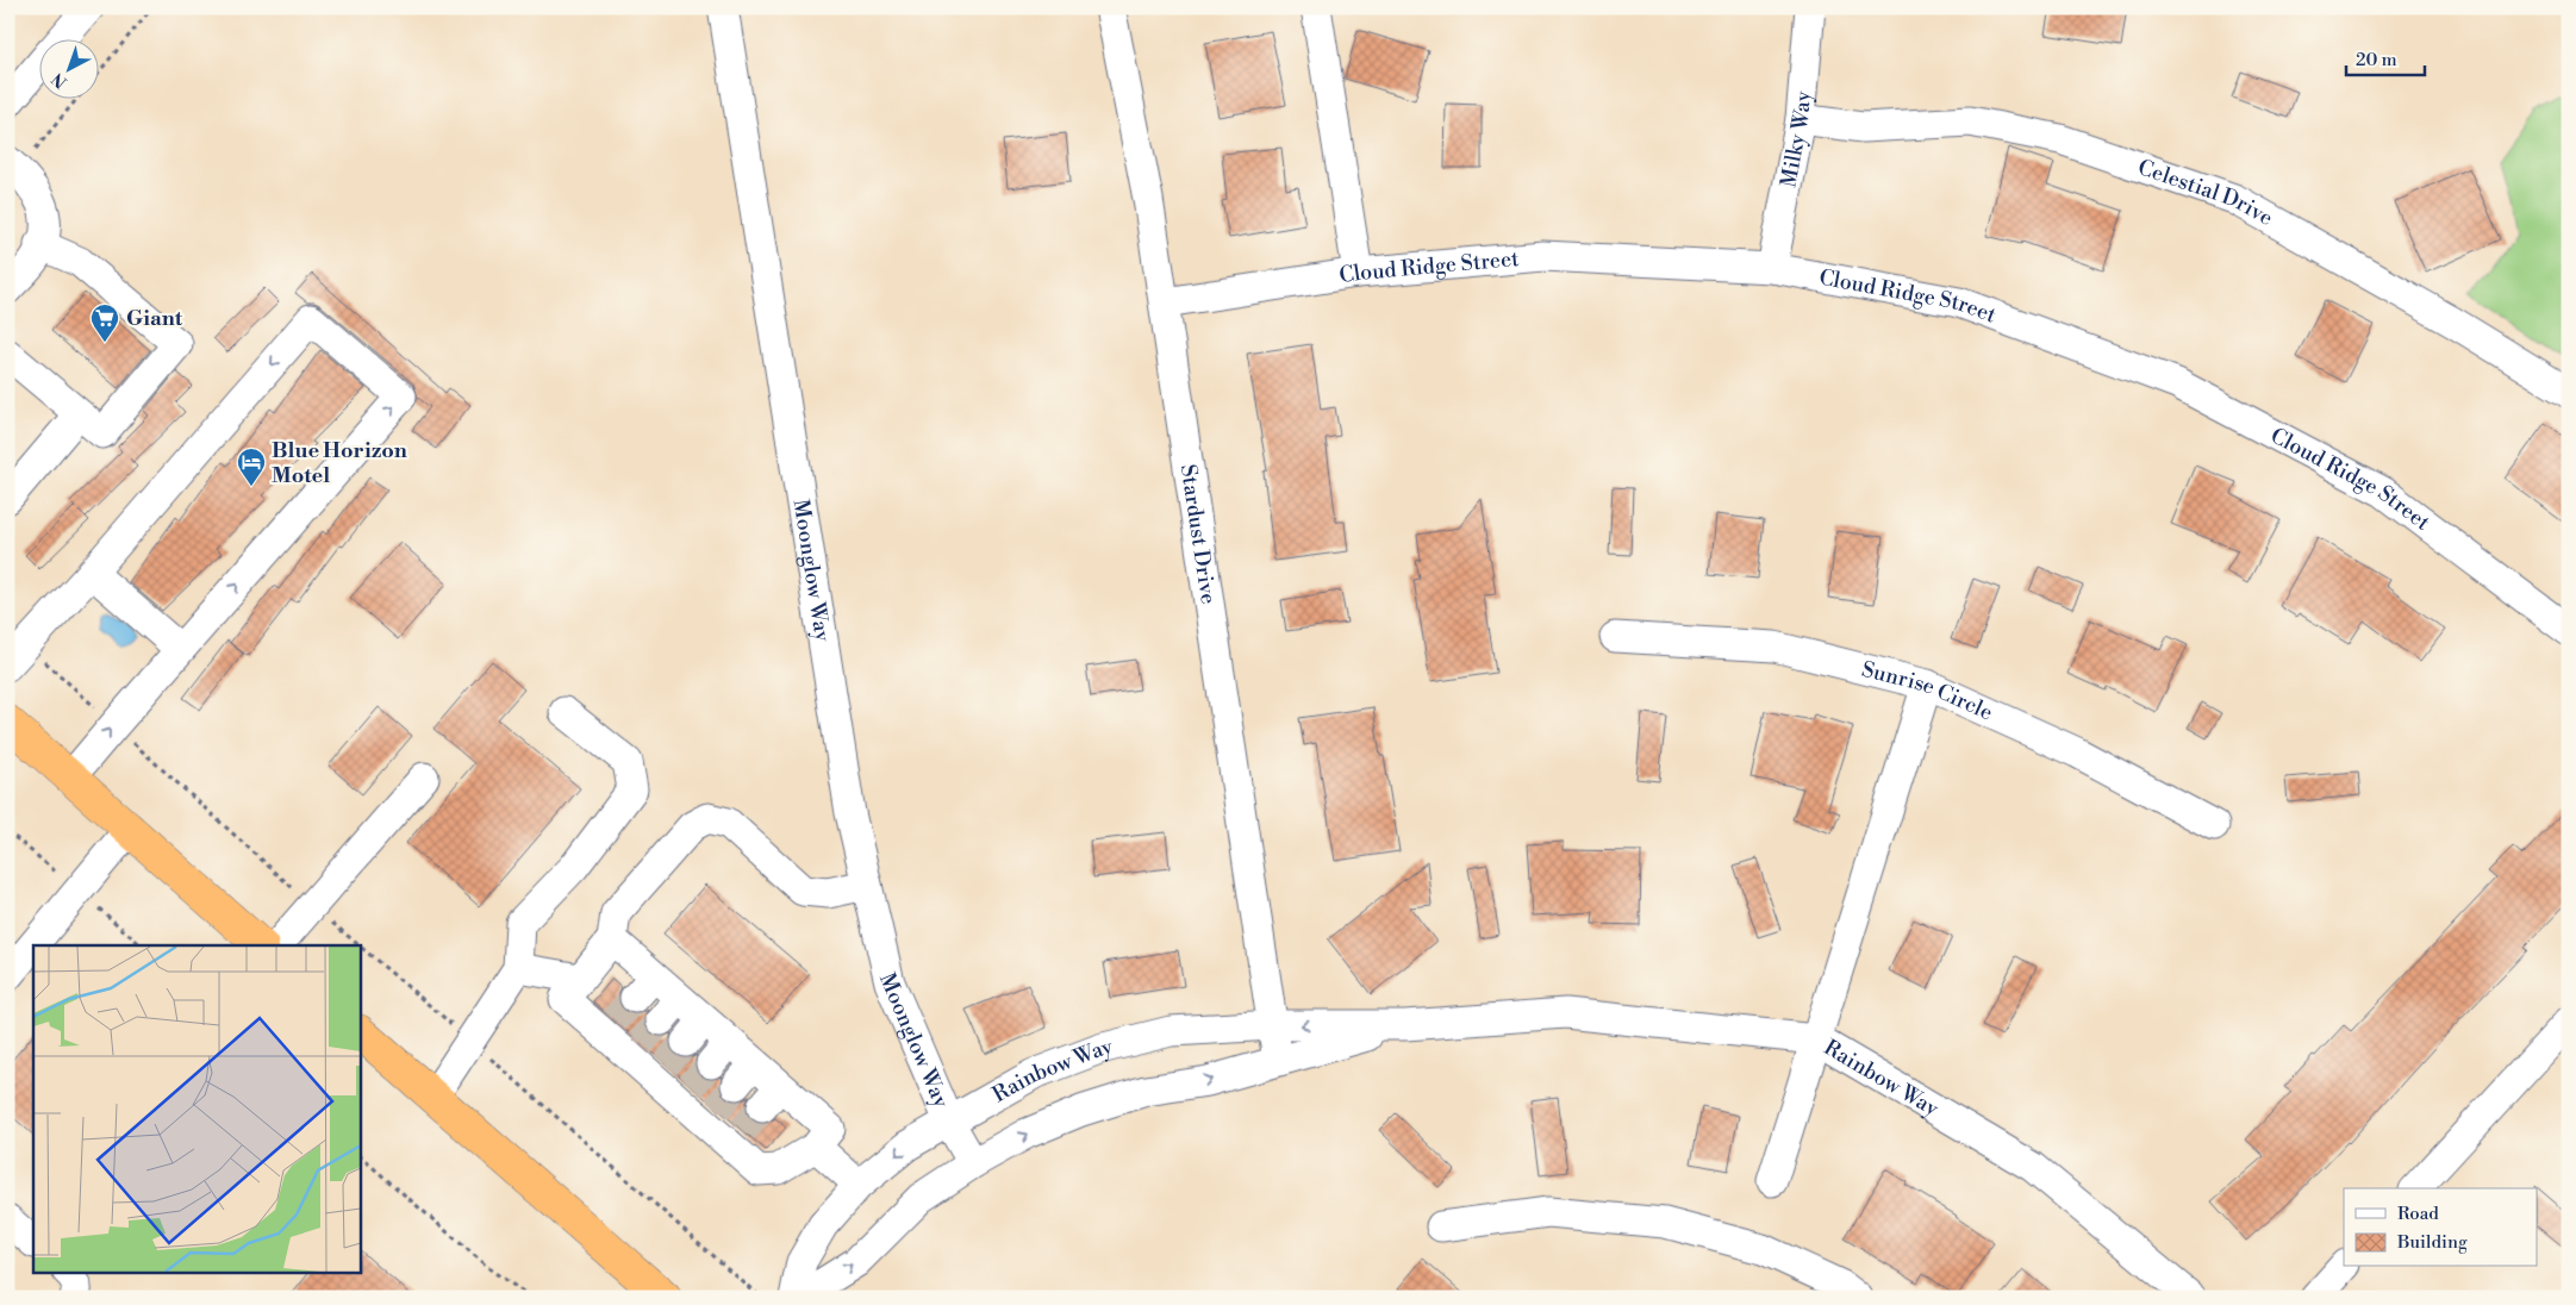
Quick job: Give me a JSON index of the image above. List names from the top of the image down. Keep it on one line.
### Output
{"streets":{"street":["Milky Way","Celestial Drive","Cloud Ridge Street","Stardust Drive","Moonglow Way","Sunrise Circle","Rainbow Way"]},"crossings":[["Milky Way","Celestial Drive"],["Milky Way","Cloud Ridge Street"],["Cloud Ridge Street","Stardust Drive"],["Stardust Drive","Rainbow Way"],["Moonglow Way","Rainbow Way"]],"places":{"supermarket":["Giant"],"hotel":["Blue Horizon Motel"]},"legend":["Road","Building"],"scale_bar":"20 m","north":"bottom left"}
